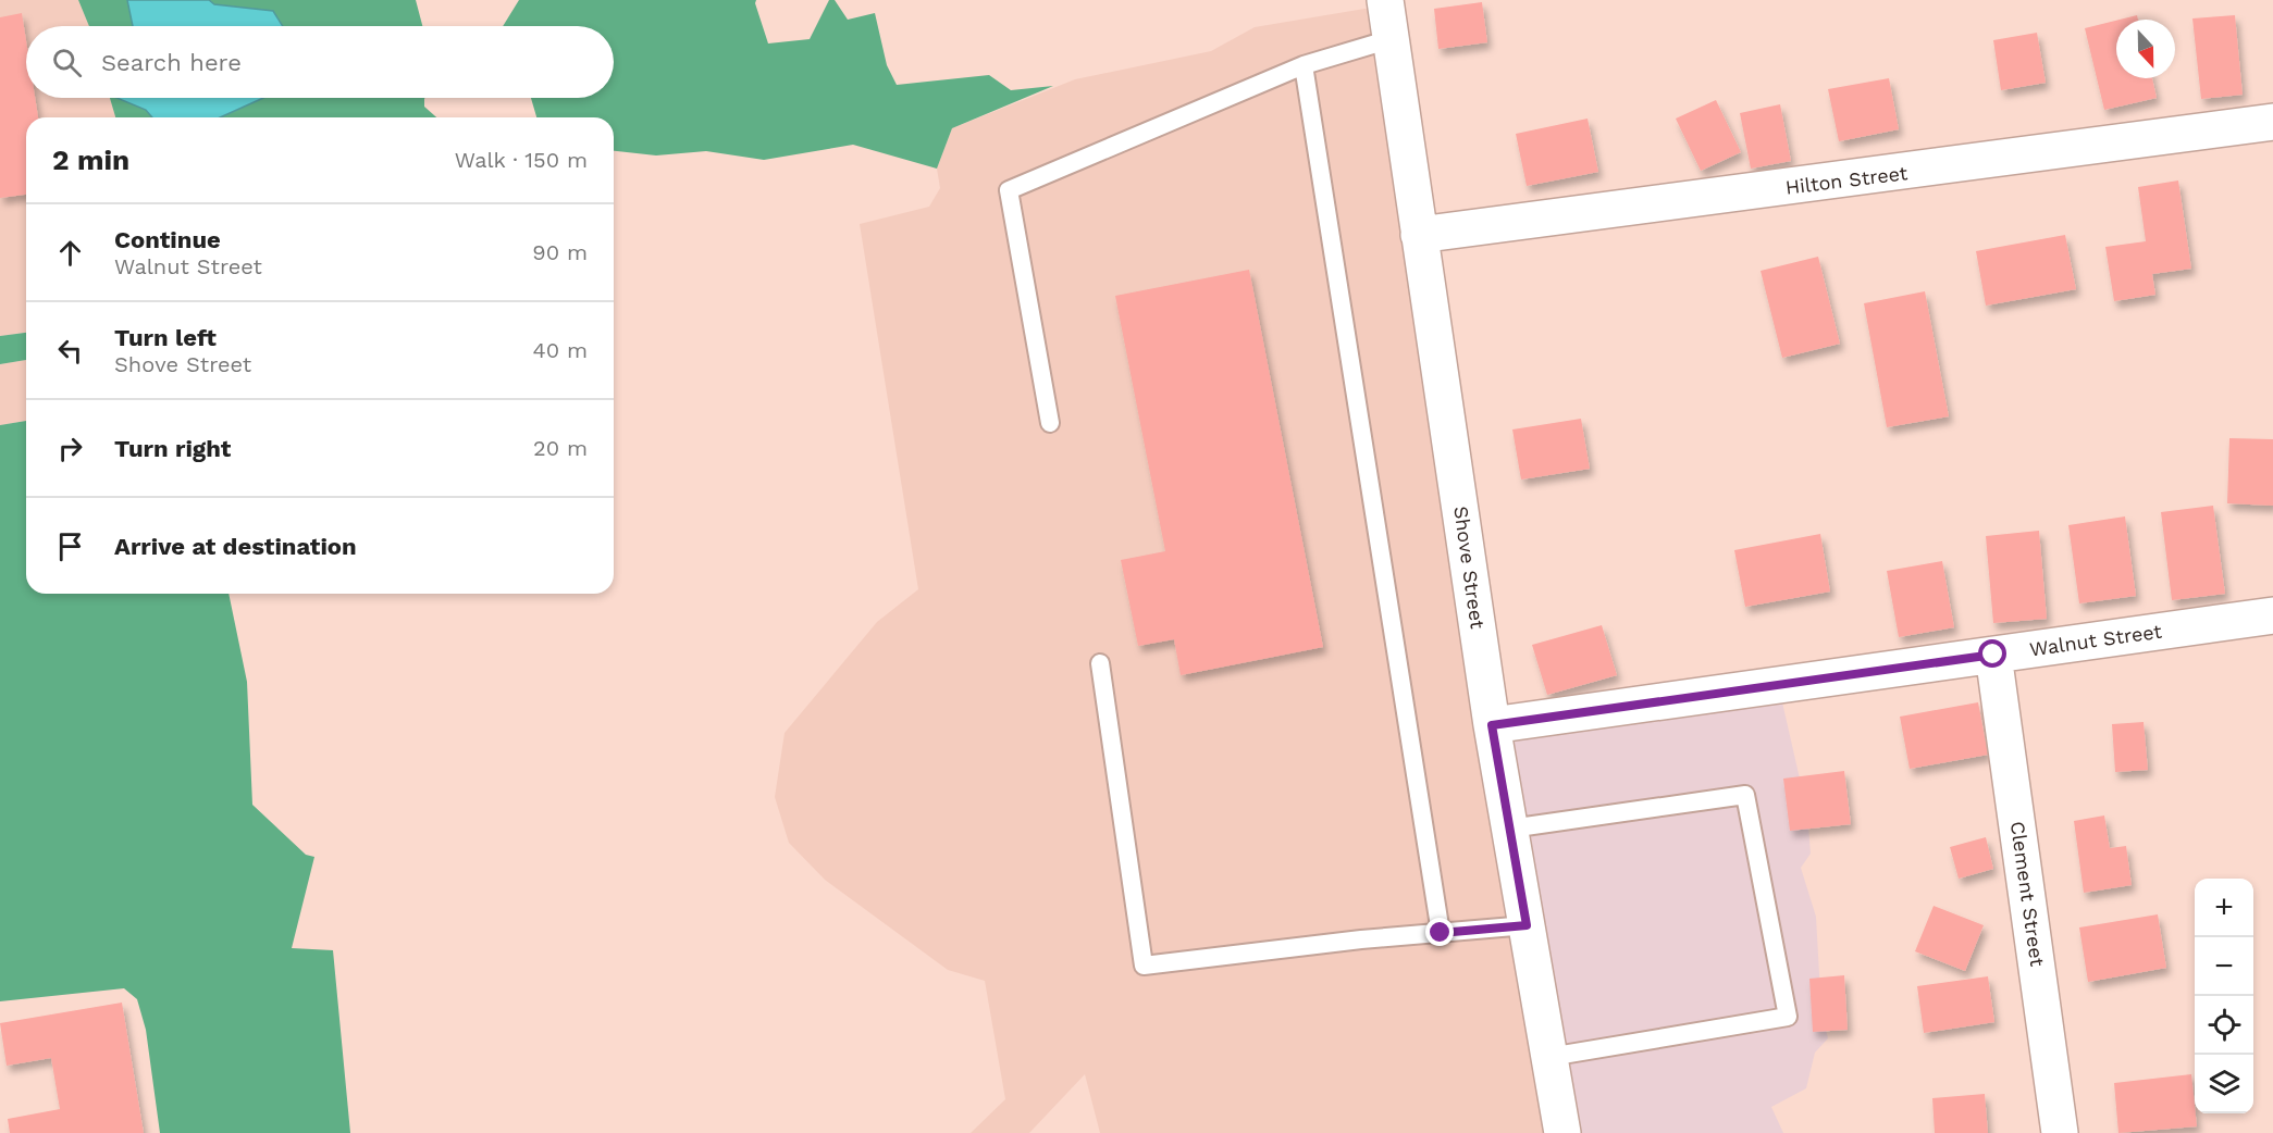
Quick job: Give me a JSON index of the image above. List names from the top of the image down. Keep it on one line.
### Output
{"streets":{"street":["Hilton Street","Shove Street","Walnut Street","Clement Street"]},"crossings":[["Hilton Street","Shove Street"],["Shove Street","Walnut Street"],["Walnut Street","Clement Street"]],"north":"bottom","page":{"search":"Search here","heading":["2 min","Walk · 150 m"],"list":[["Continue","Walnut Street","90 m"],["Turn left","Shove Street","40 m"],["Turn right","20 m"],"Arrive at destination"],"map_buttons":["+","−"]}}
